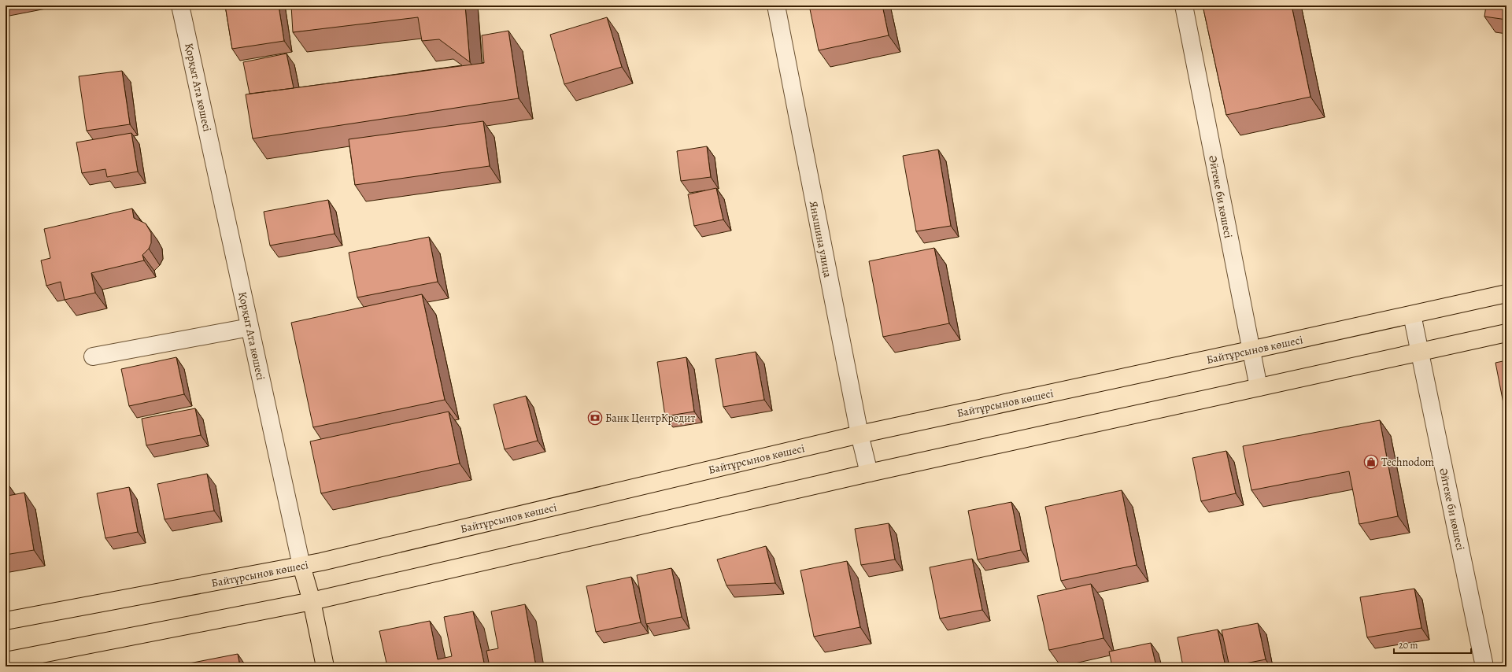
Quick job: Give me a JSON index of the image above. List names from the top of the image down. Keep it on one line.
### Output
{"streets":{"main road":["Қорқыт Ата көшесі","Байтұрсынов көшесі"],"street":["Әйтеке би көшесі","Янышина улица"]},"crossings":[["Қорқыт Ата көшесі","Байтұрсынов көшесі"],["Әйтеке би көшесі","Байтұрсынов көшесі"],["Янышина улица","Байтұрсынов көшесі"]],"places":{"bank":["Банк ЦентрКредит"],"shop":["Technodom"]},"scale_bar":"20 m"}
